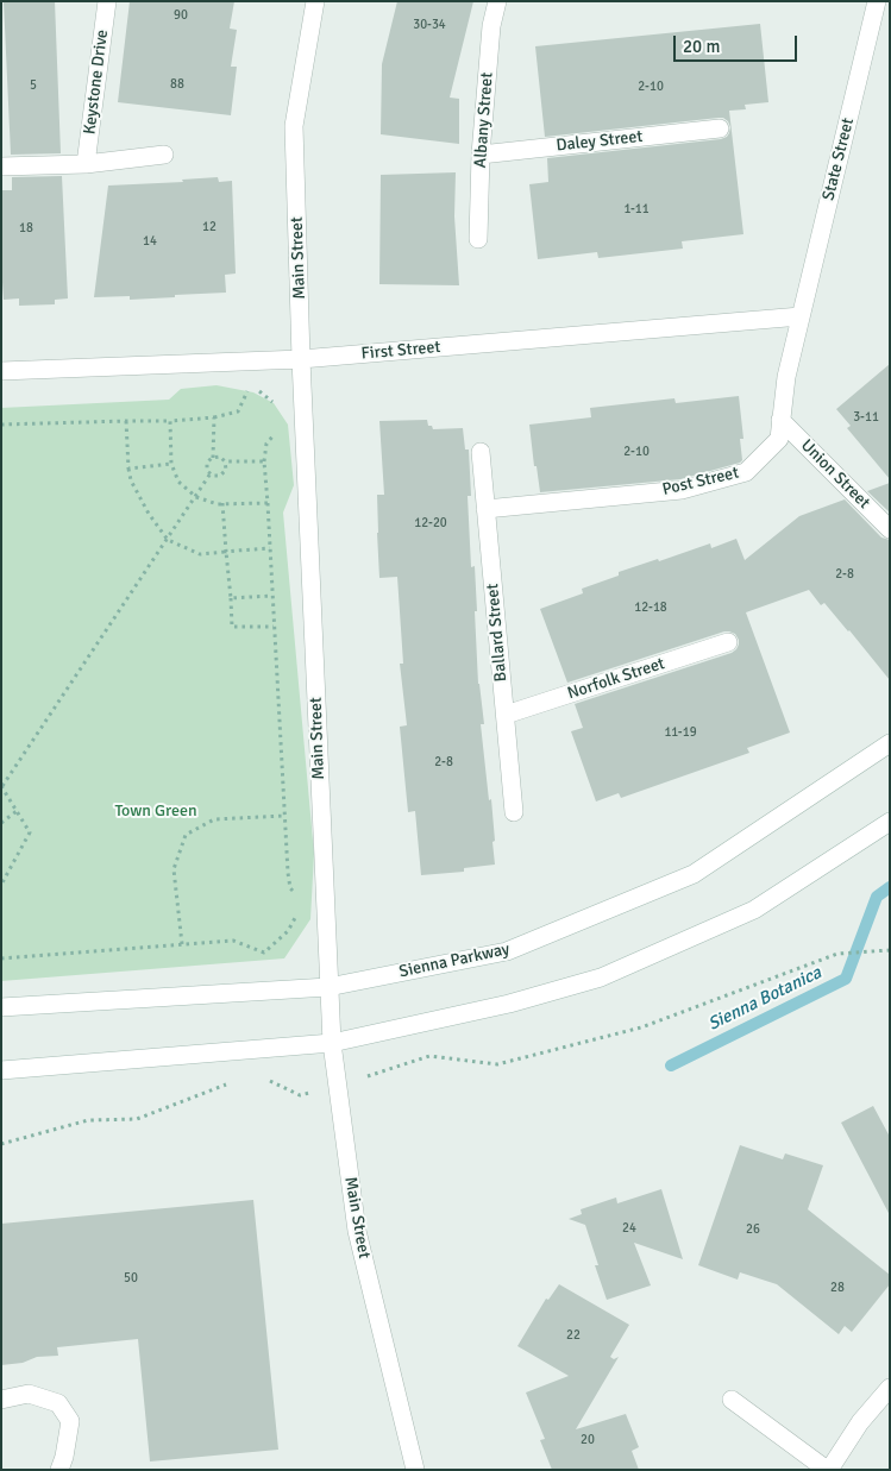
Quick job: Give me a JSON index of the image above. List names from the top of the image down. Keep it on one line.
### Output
{"streets":{"street":["Keystone Drive","Albany Street","Daley Street","State Street","Main Street","First Street","Union Street","Post Street","Ballard Street","Norfolk Street","Sienna Parkway"]},"crossings":[["Albany Street","Daley Street"],["State Street","First Street"],["State Street","Post Street"],["Main Street","First Street"],["Main Street","Sienna Parkway"],["First Street","Post Street"],["Union Street","Post Street"],["Post Street","Ballard Street"],["Ballard Street","Norfolk Street"]],"water":["Sienna Botanica"],"parks":["Town Green"],"house_numbers":["90","30-34","88","5","2-10","1-11","12","18","14","3-11","2-10","12-20","2-8","12-18","11-19","2-8","24","26","50","28","22","20"],"scale_bar":"20 m"}
